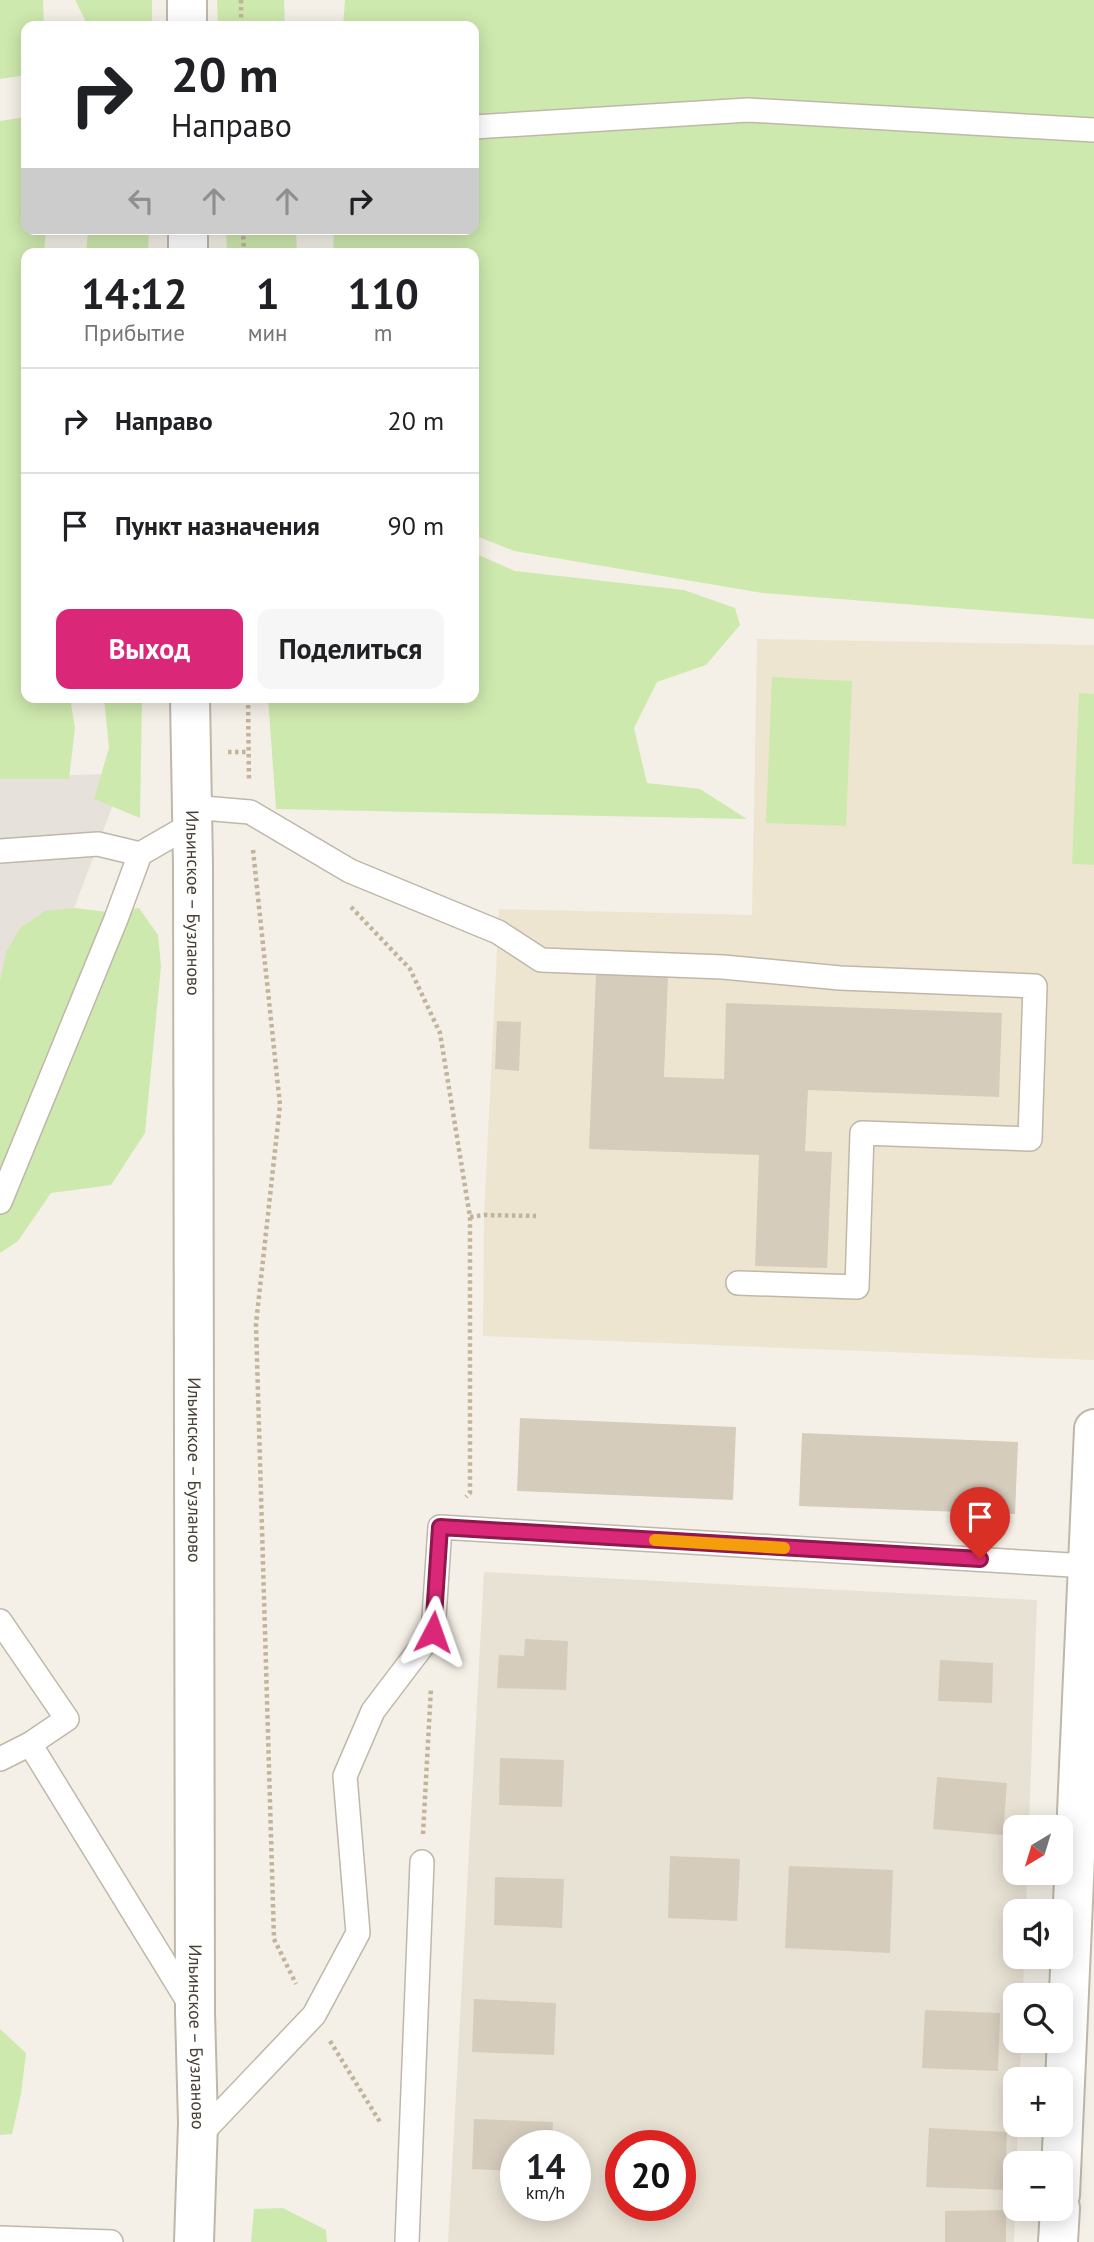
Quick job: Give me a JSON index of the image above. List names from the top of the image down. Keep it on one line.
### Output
{"streets":{"street":["Ильинское – Бузланово"]},"north":"bottom left","page":{"turn":["20 m","Направо"],"eta":["14:12","Прибытие","1","мин","110","m"],"list":[{"name":"Направо","value":"20 m"},{"name":"Пункт назначения","value":"90 m"}],"buttons":["Выход","Поделиться"],"map_buttons":["+","−"],"speed":"14 km/h","limit":"20"}}
